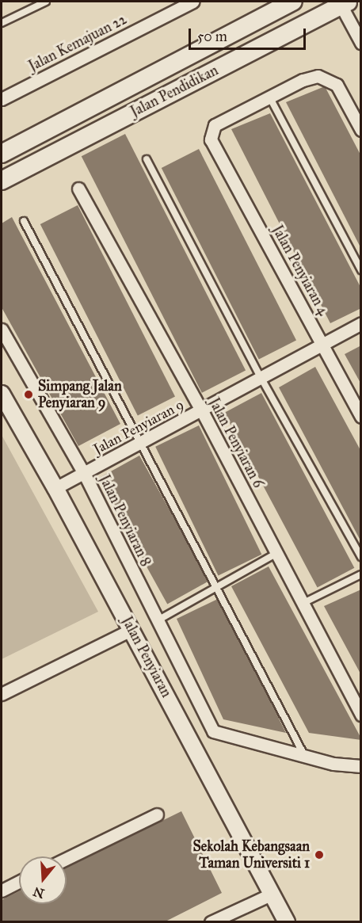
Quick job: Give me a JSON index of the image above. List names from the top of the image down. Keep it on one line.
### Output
{"streets":{"main road":["Jalan Pendidikan"],"street":["Jalan Kemajuan 22","Jalan Penyiaran 4","Jalan Penyiaran 9","Jalan Penyiaran 6","Jalan Penyiaran 8","Jalan Penyiaran"]},"crossings":[["Jalan Penyiaran 4","Jalan Penyiaran 9"],["Jalan Penyiaran 9","Jalan Penyiaran 6"],["Jalan Penyiaran 9","Jalan Penyiaran 8"],["Jalan Penyiaran 9","Jalan Penyiaran"]],"places":["Simpang Jalan Penyiaran 9","Sekolah Kebangsaan Taman Universiti 1"],"scale_bar":"50 m","north":"bottom"}
